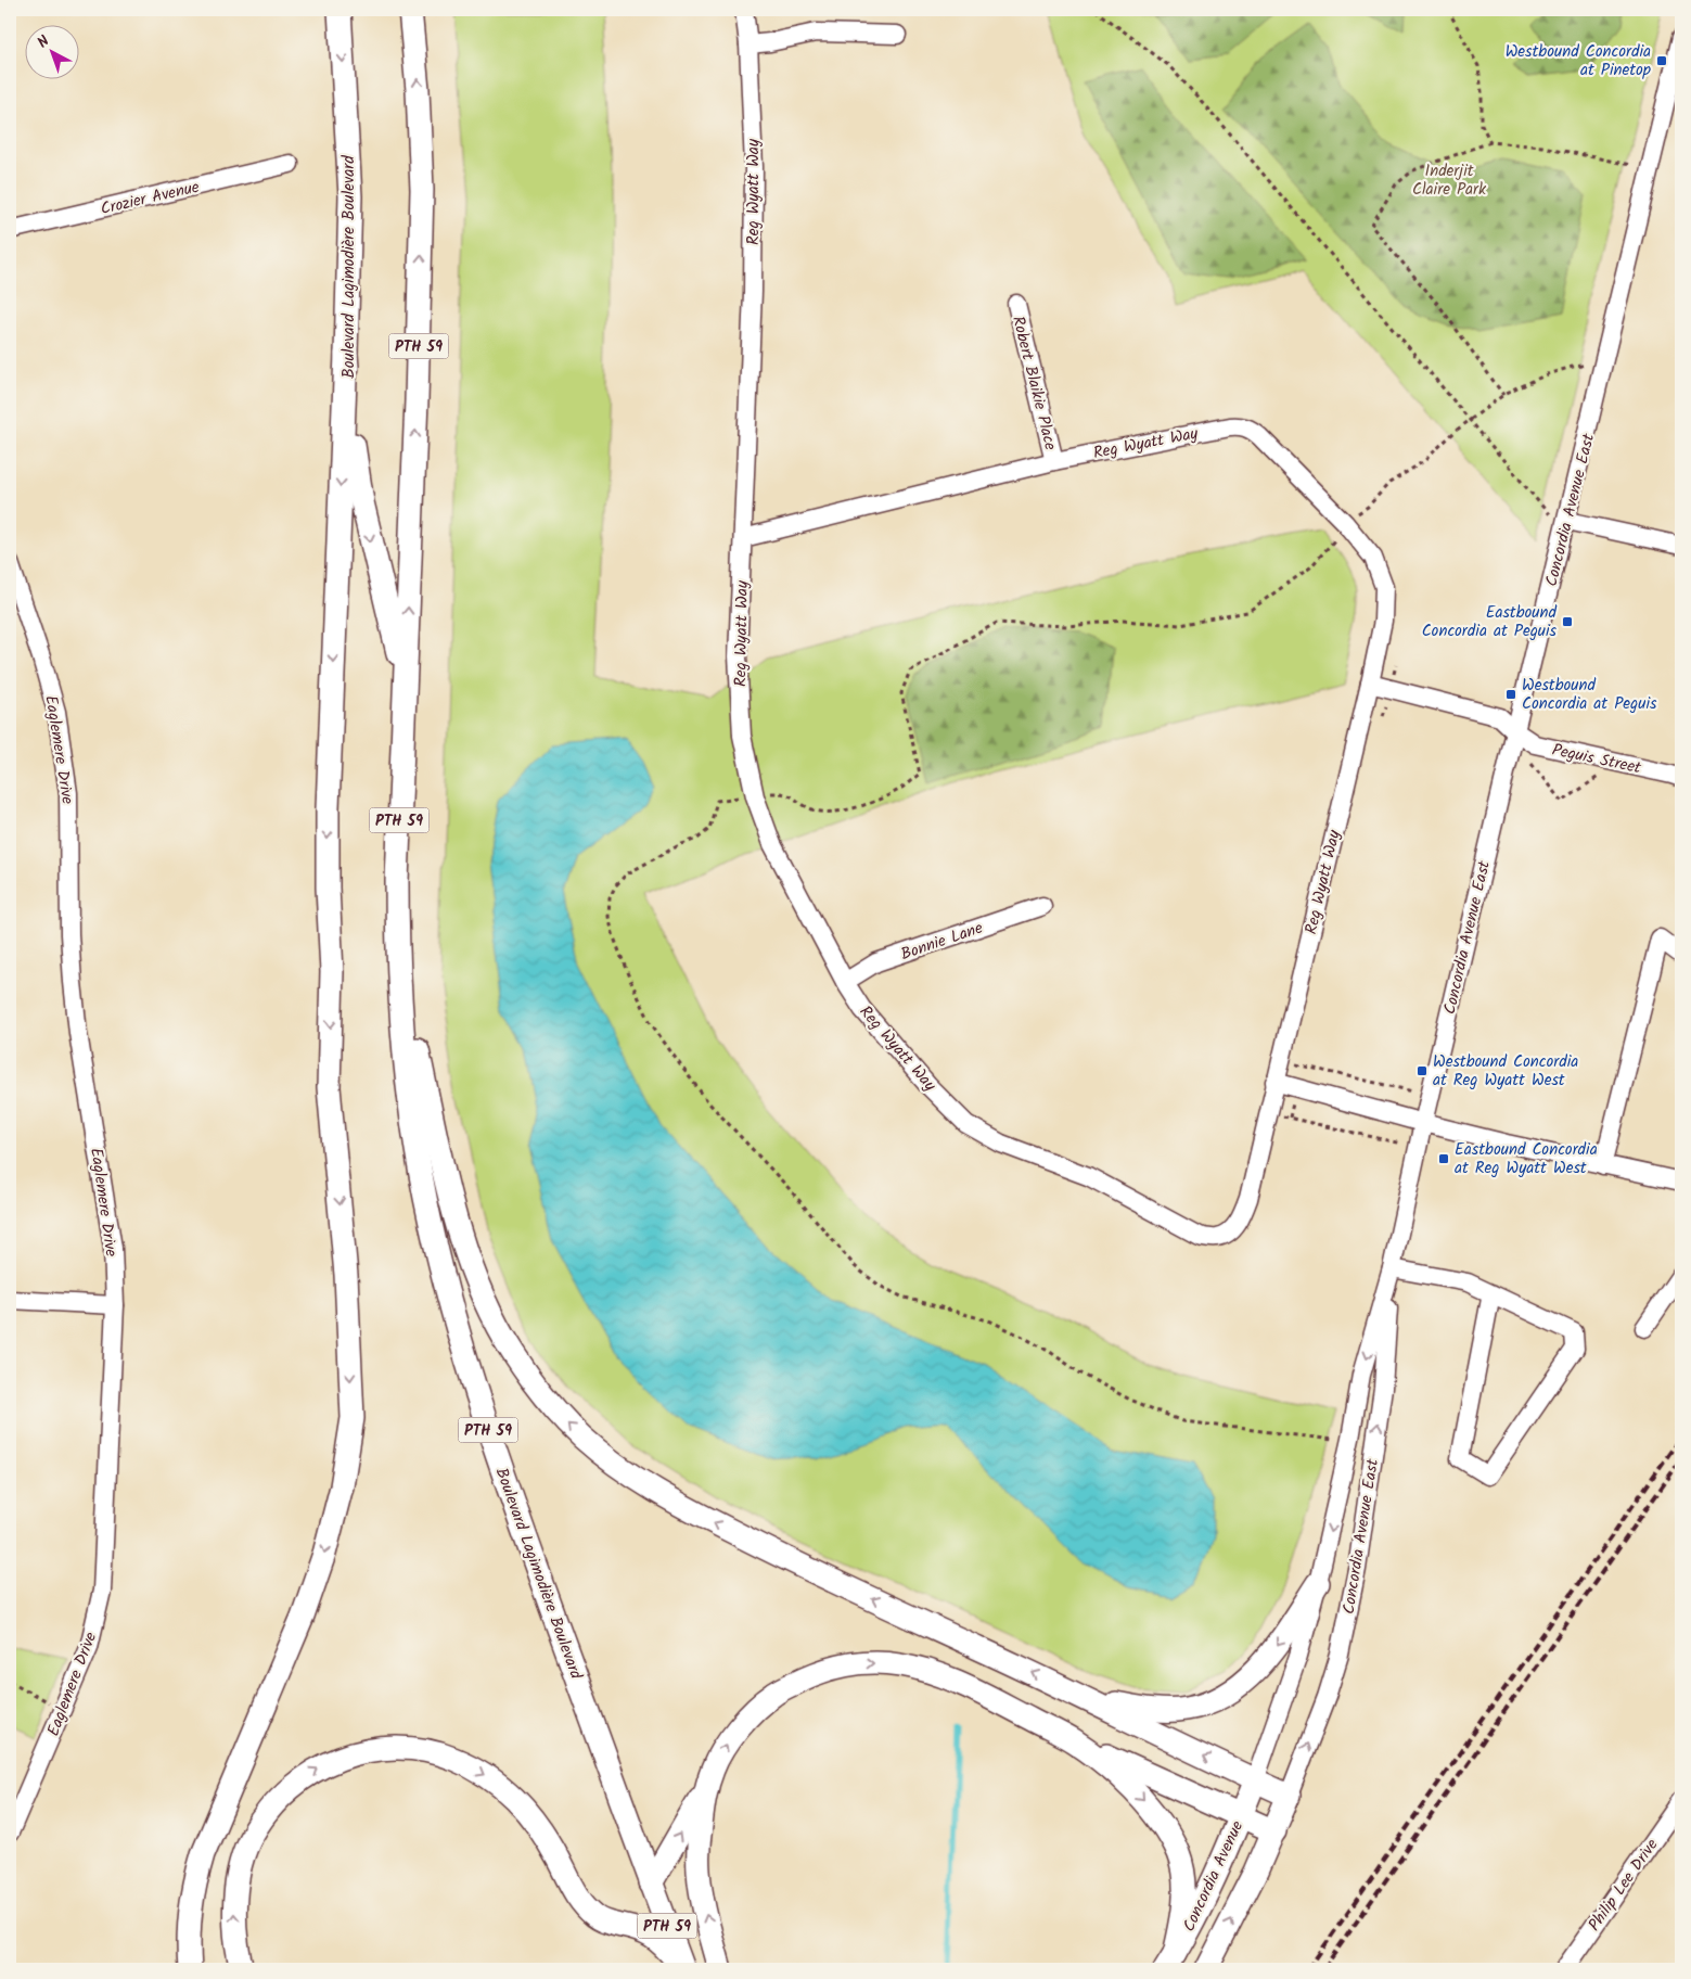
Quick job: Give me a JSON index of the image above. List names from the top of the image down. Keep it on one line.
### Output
{"streets":{"main road":["Boulevard Lagimodière Boulevard","PTH 59","Concordia Avenue"],"street":["Reg Wyatt Way","Crozier Avenue","Robert Blaikie Place","Concordia Avenue East","Eaglemere Drive","Peguis Street","Bonnie Lane","Philip Lee Drive"]},"crossings":[["Reg Wyatt Way","Robert Blaikie Place"],["Reg Wyatt Way","Bonnie Lane"],["Concordia Avenue East","Peguis Street"],["Concordia Avenue East","Concordia Avenue"]],"parks":["Inderjit Claire Park"],"places":{"transit":["Westbound Concordia at Pinetop","Eastbound Concordia at Peguis","Westbound Concordia at Peguis","Westbound Concordia at Reg Wyatt West","Eastbound Concordia at Reg Wyatt West"]},"north":"top left"}
